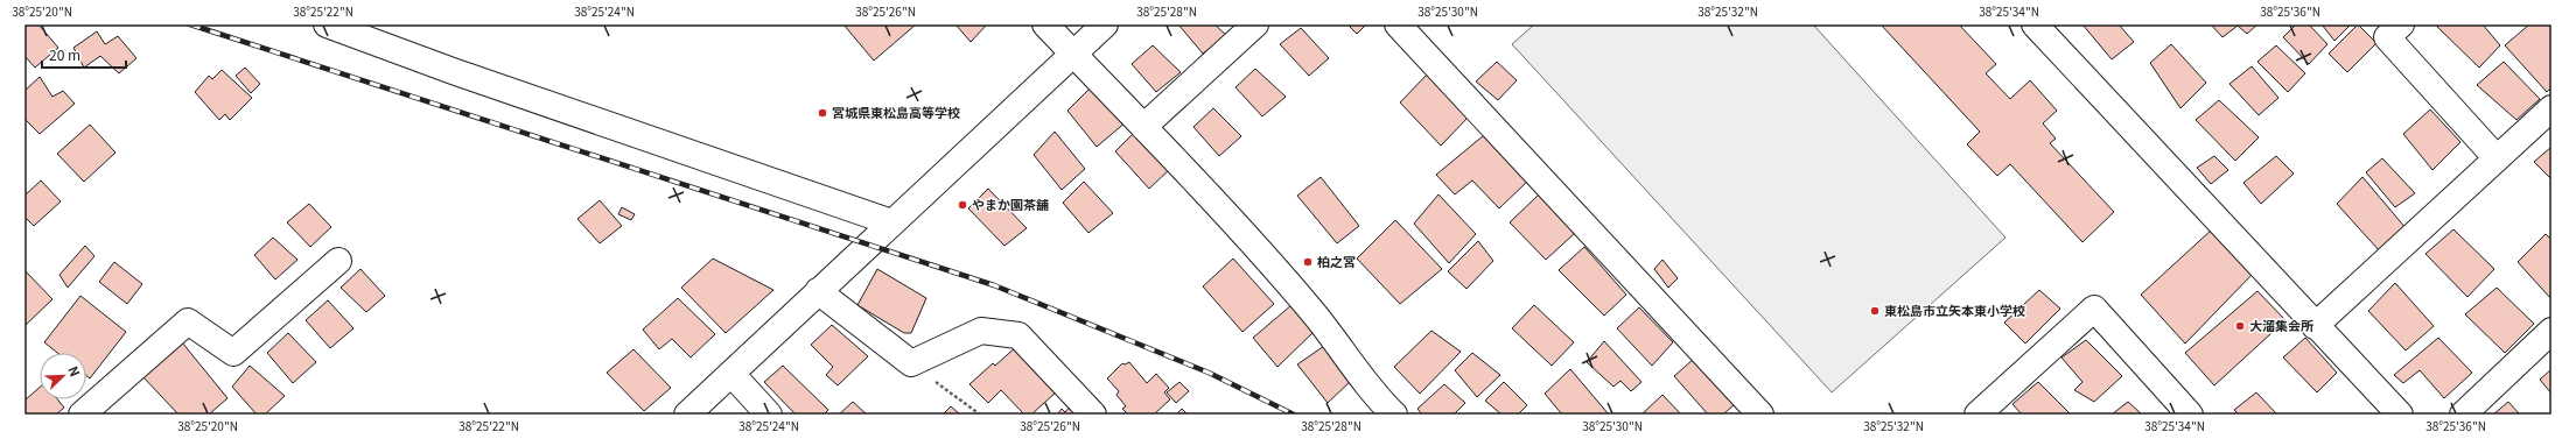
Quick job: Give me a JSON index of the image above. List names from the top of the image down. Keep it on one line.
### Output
{"places":["宮城県東松島高等学校","やまか園茶舗","柏之宮","東松島市立矢本東小学校","大溜集会所"],"scale_bar":"20 m","north":"top right","coordinates":["38°25'20\"N","38°25'22\"N","38°25'24\"N","38°25'26\"N","38°25'28\"N","38°25'30\"N","38°25'32\"N","38°25'34\"N","38°25'36\"N"]}
